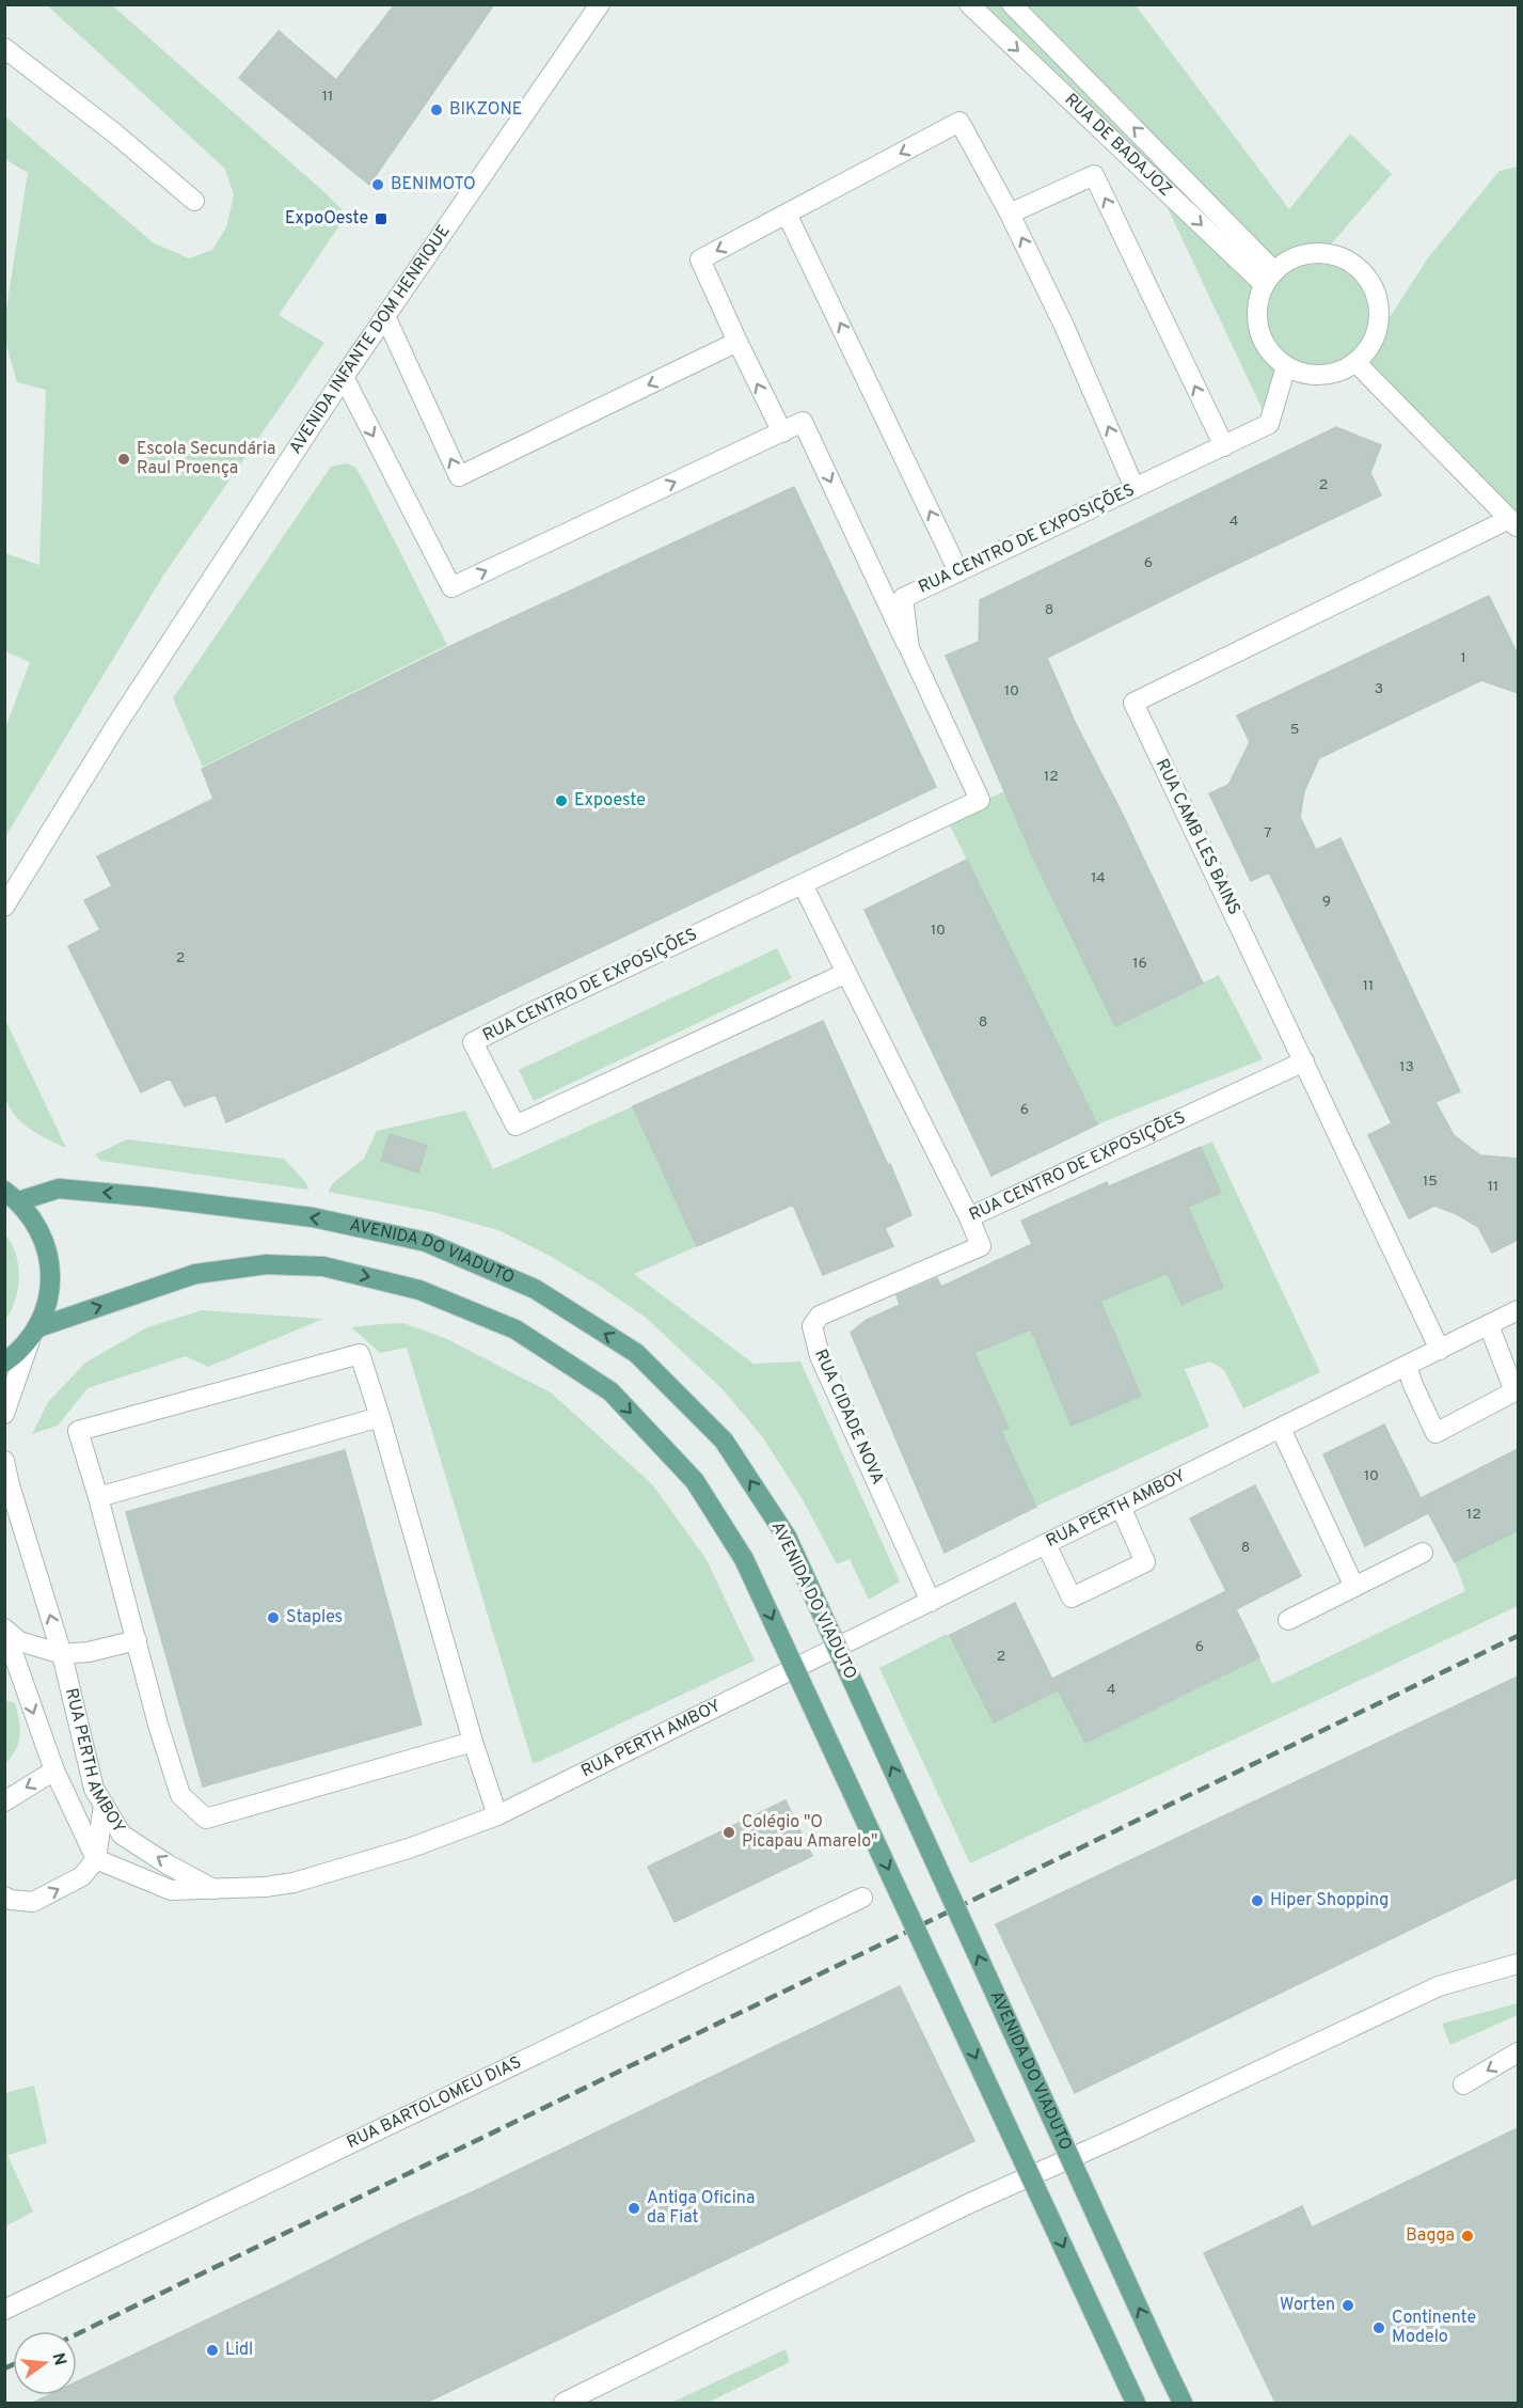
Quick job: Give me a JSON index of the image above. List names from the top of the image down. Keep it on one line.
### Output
{"streets":{"main road":["AVENIDA DO VIADUTO"],"street":["RUA DE BADAJOZ","AVENIDA INFANTE DOM HENRIQUE","RUA CENTRO DE EXPOSIÇÕES","RUA CAMB LES BAINS","RUA CIDADE NOVA","RUA PERTH AMBOY","RUA BARTOLOMEU DIAS"]},"crossings":[["RUA DE BADAJOZ","RUA CENTRO DE EXPOSIÇÕES"],["RUA CENTRO DE EXPOSIÇÕES","RUA CAMB LES BAINS"],["RUA CENTRO DE EXPOSIÇÕES","RUA CIDADE NOVA"],["RUA CAMB LES BAINS","RUA PERTH AMBOY"],["RUA CIDADE NOVA","RUA PERTH AMBOY"]],"one_way":["AVENIDA DO VIADUTO"],"places":{"other":["BIKZONE","BENIMOTO","Escola Secundária Raul Proença","Expoeste","Staples","Colégio \"O Picapau Amarelo\"","Hiper Shopping","Antiga Oficina da Fiat","Bagga","Worten","Continente Modelo","Lidl"],"transit":["ExpoOeste"]},"house_numbers":["11","2","4","6","8","1","3","10","5","12","7","14","9","10","2","16","11","8","13","6","15","11","10","12","8","6","2","4"],"north":"right"}
